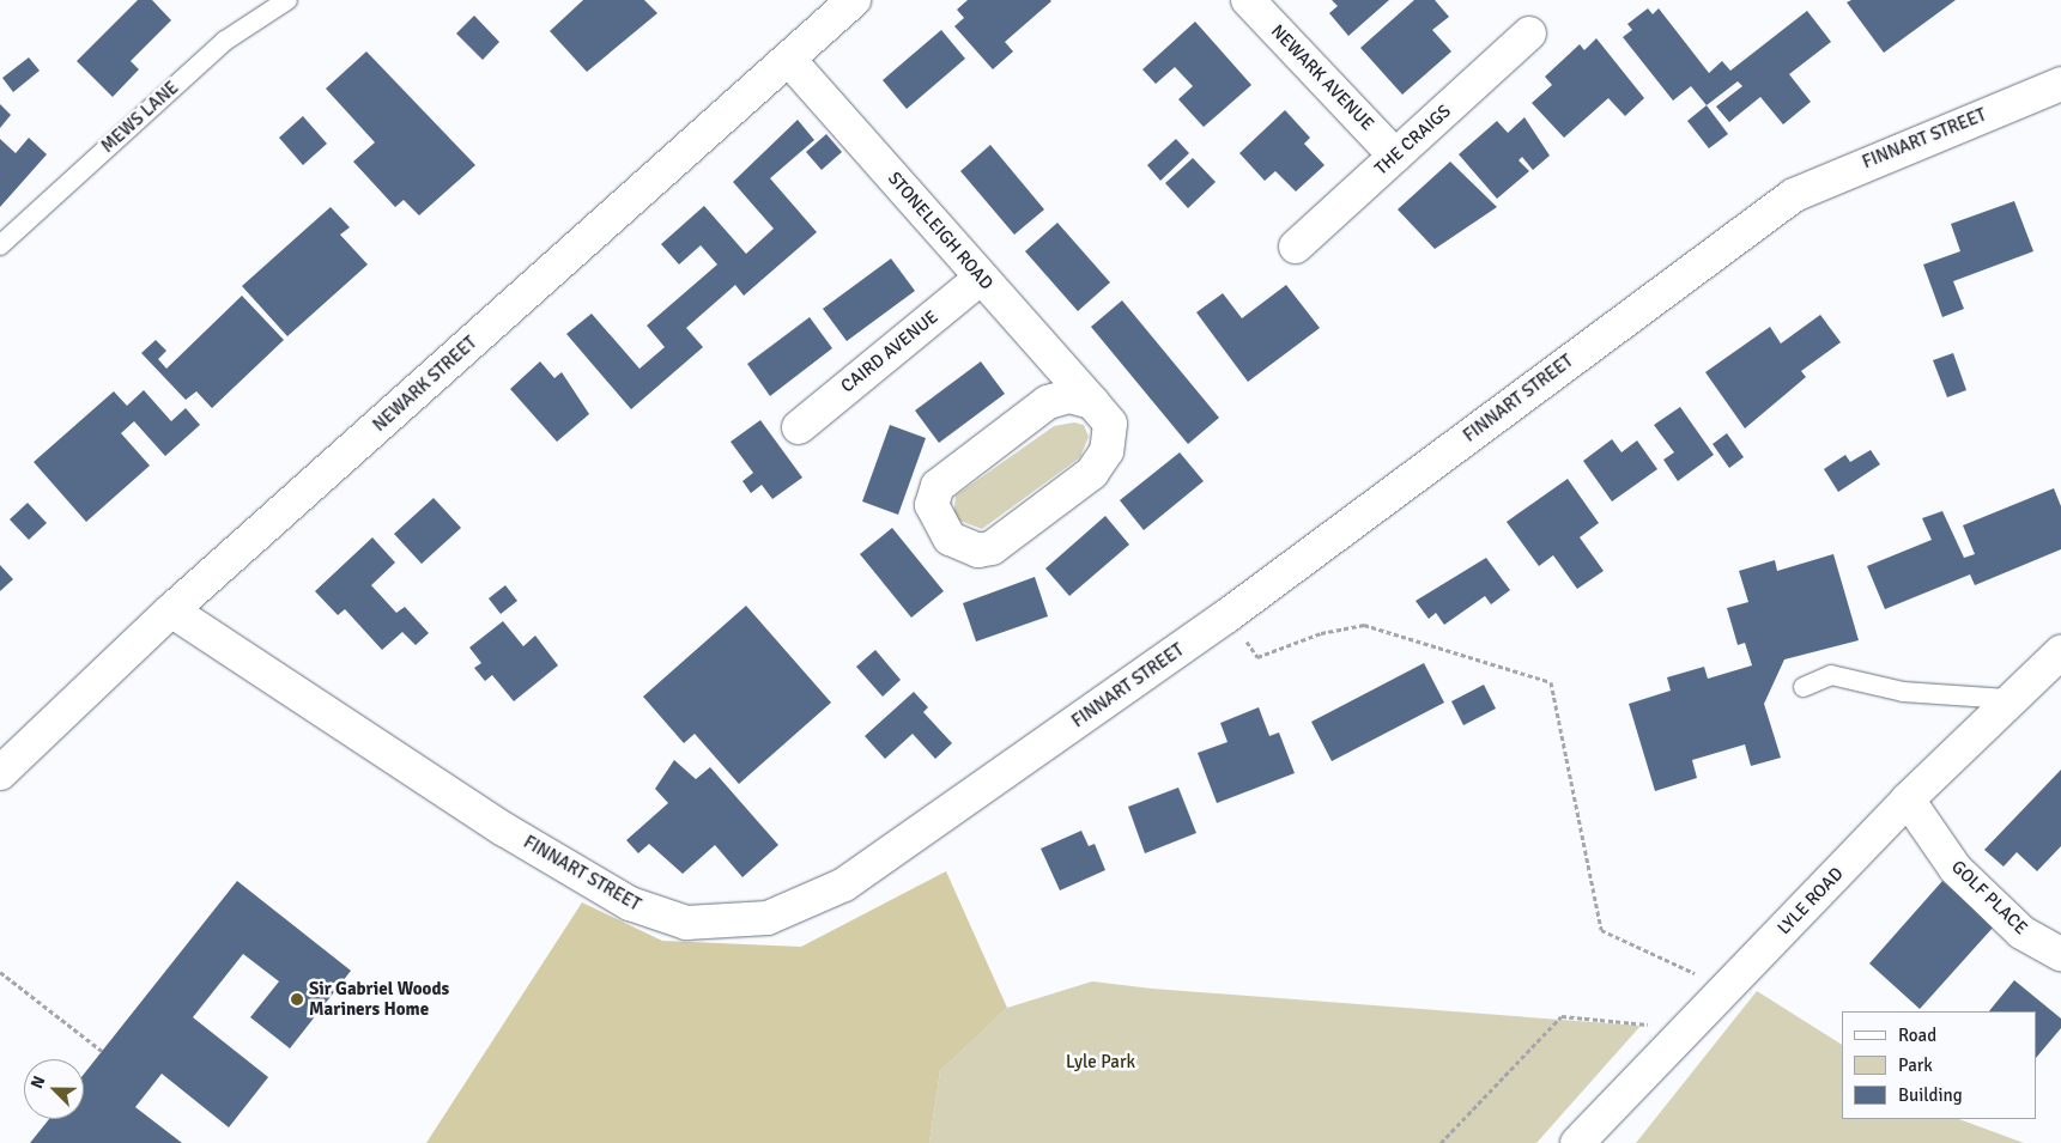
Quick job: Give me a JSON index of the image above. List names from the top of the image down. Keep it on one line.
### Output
{"streets":{"street":["NEWARK AVENUE","FINNART STREET","THE CRAIGS","STONELEIGH ROAD","CAIRD AVENUE","NEWARK STREET","GOLF PLACE","LYLE ROAD"],"lane":["MEWS LANE"]},"crossings":[["NEWARK AVENUE","THE CRAIGS"],["FINNART STREET","NEWARK STREET"],["STONELEIGH ROAD","CAIRD AVENUE"],["STONELEIGH ROAD","NEWARK STREET"],["GOLF PLACE","LYLE ROAD"]],"parks":["Lyle Park"],"places":["Sir Gabriel Woods Mariners Home"],"legend":["Road","Park","Building"],"north":"top left"}
